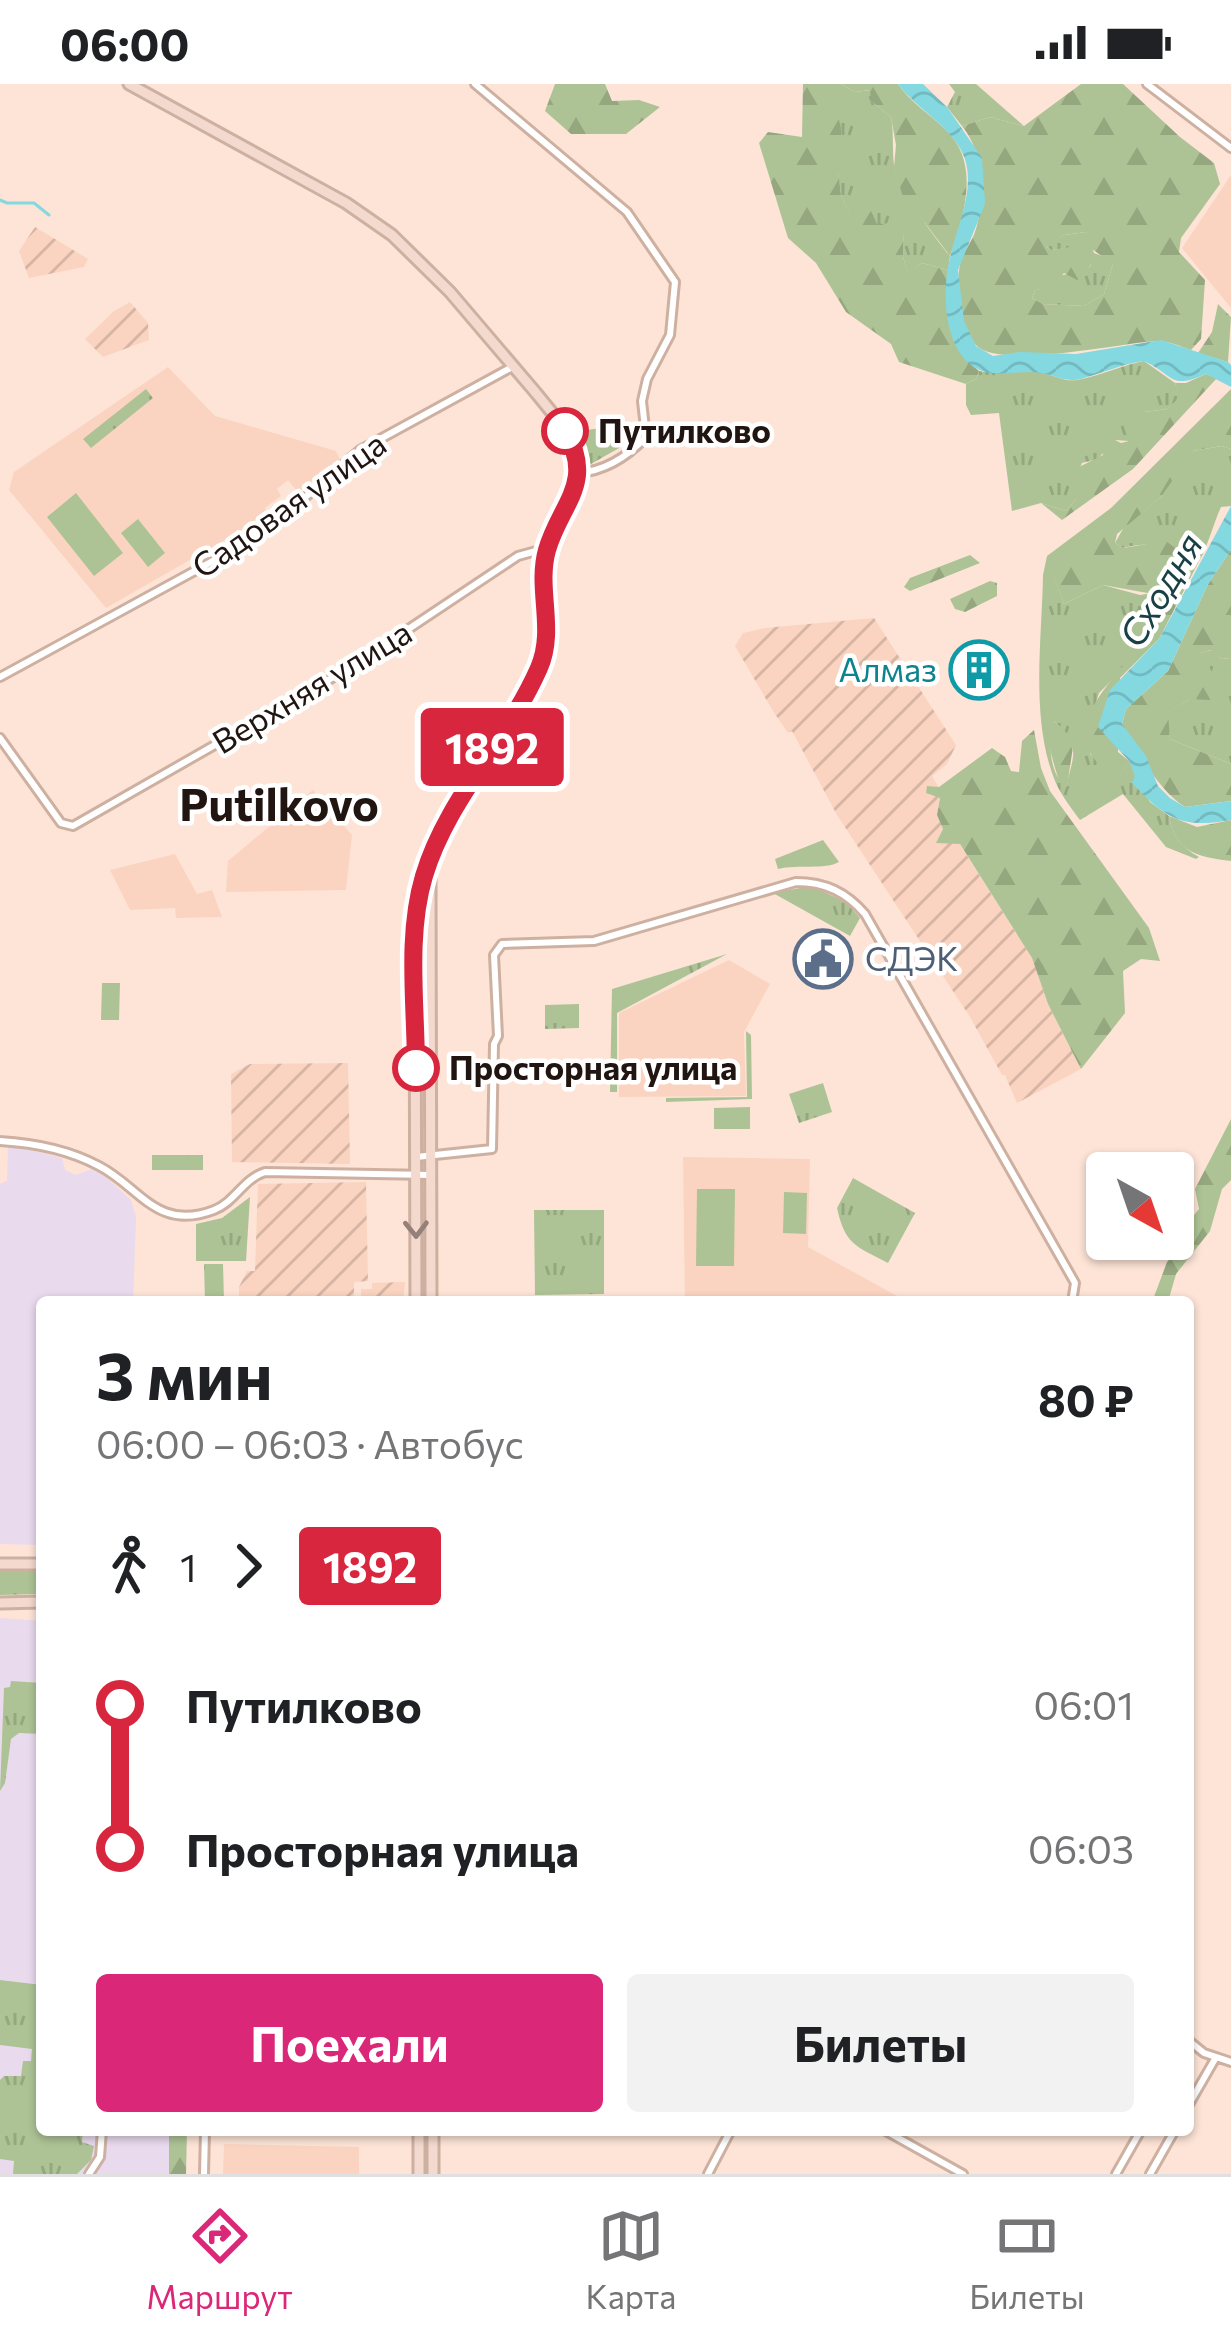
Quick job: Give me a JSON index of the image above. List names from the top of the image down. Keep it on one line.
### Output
{"streets":{"street":["Садовая улица","Верхняя улица"]},"districts":["Putilkovo"],"water":["Сходня"],"places":{"other":["Путилково","Просторная улица"],"building":["Алмаз"],"public building":["СДЭК"]},"lines":["bus line 1892"],"north":"bottom right","page":{"status":"06:00","on_map":"1892","heading":["3 мин","06:00 – 06:03 · Автобус","80 ₽"],"legs":["1","1892"],"list":[{"name":"Путилково","value":"06:01"},{"name":"Просторная улица","value":"06:03"}],"buttons":["Поехали","Билеты"],"tabs":["Маршрут","Карта","Билеты"]}}
